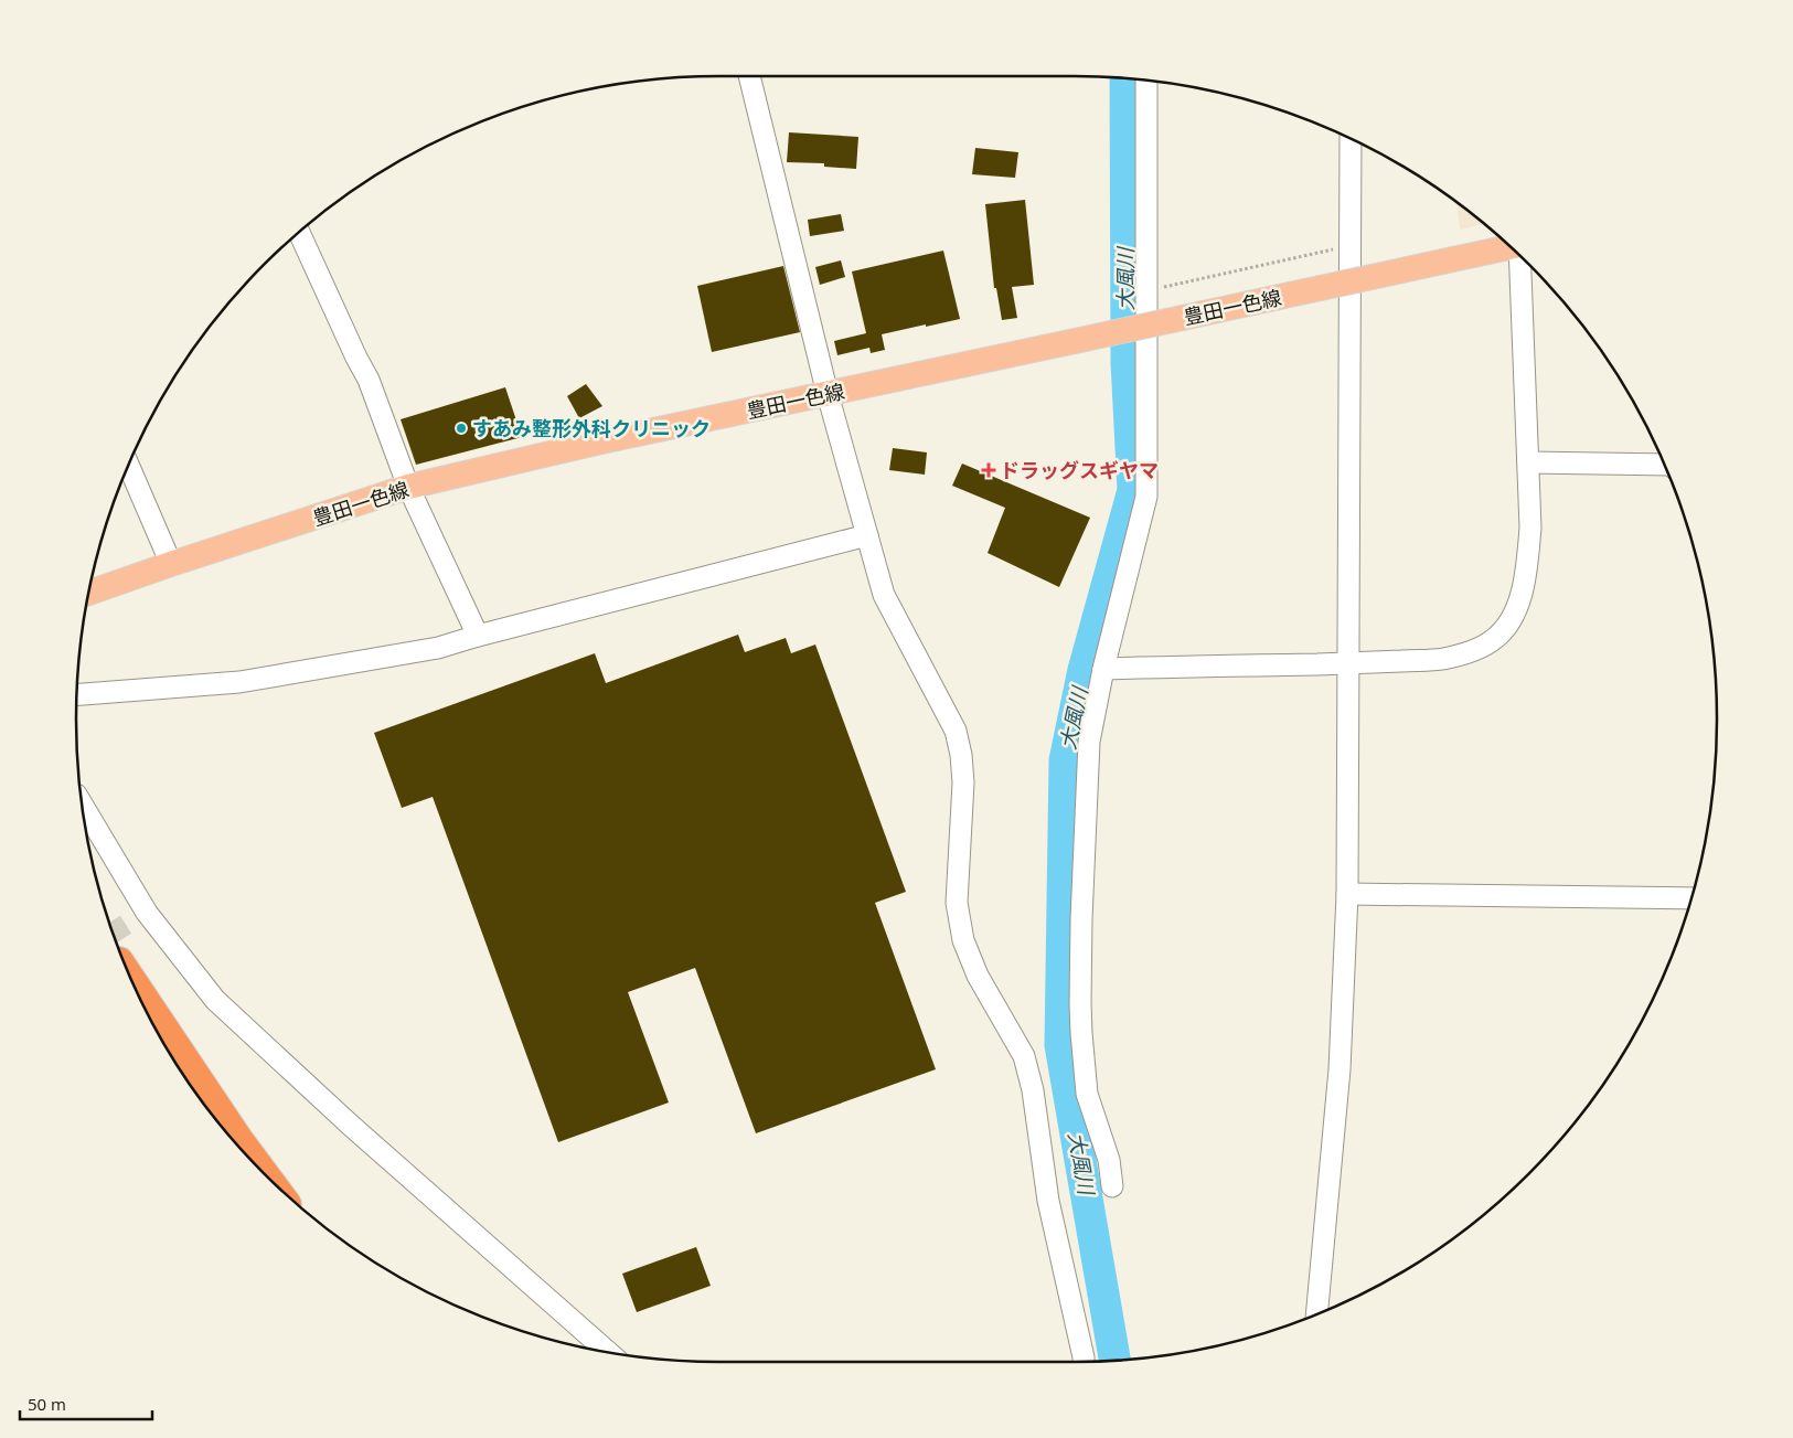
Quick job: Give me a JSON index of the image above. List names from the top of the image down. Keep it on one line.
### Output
{"streets":{"main road":["豊田一色線"]},"water":["大風川"],"places":{"other":["すあみ整形外科クリニック"],"health":["ドラッグスギヤマ"]},"scale_bar":"50 m"}
